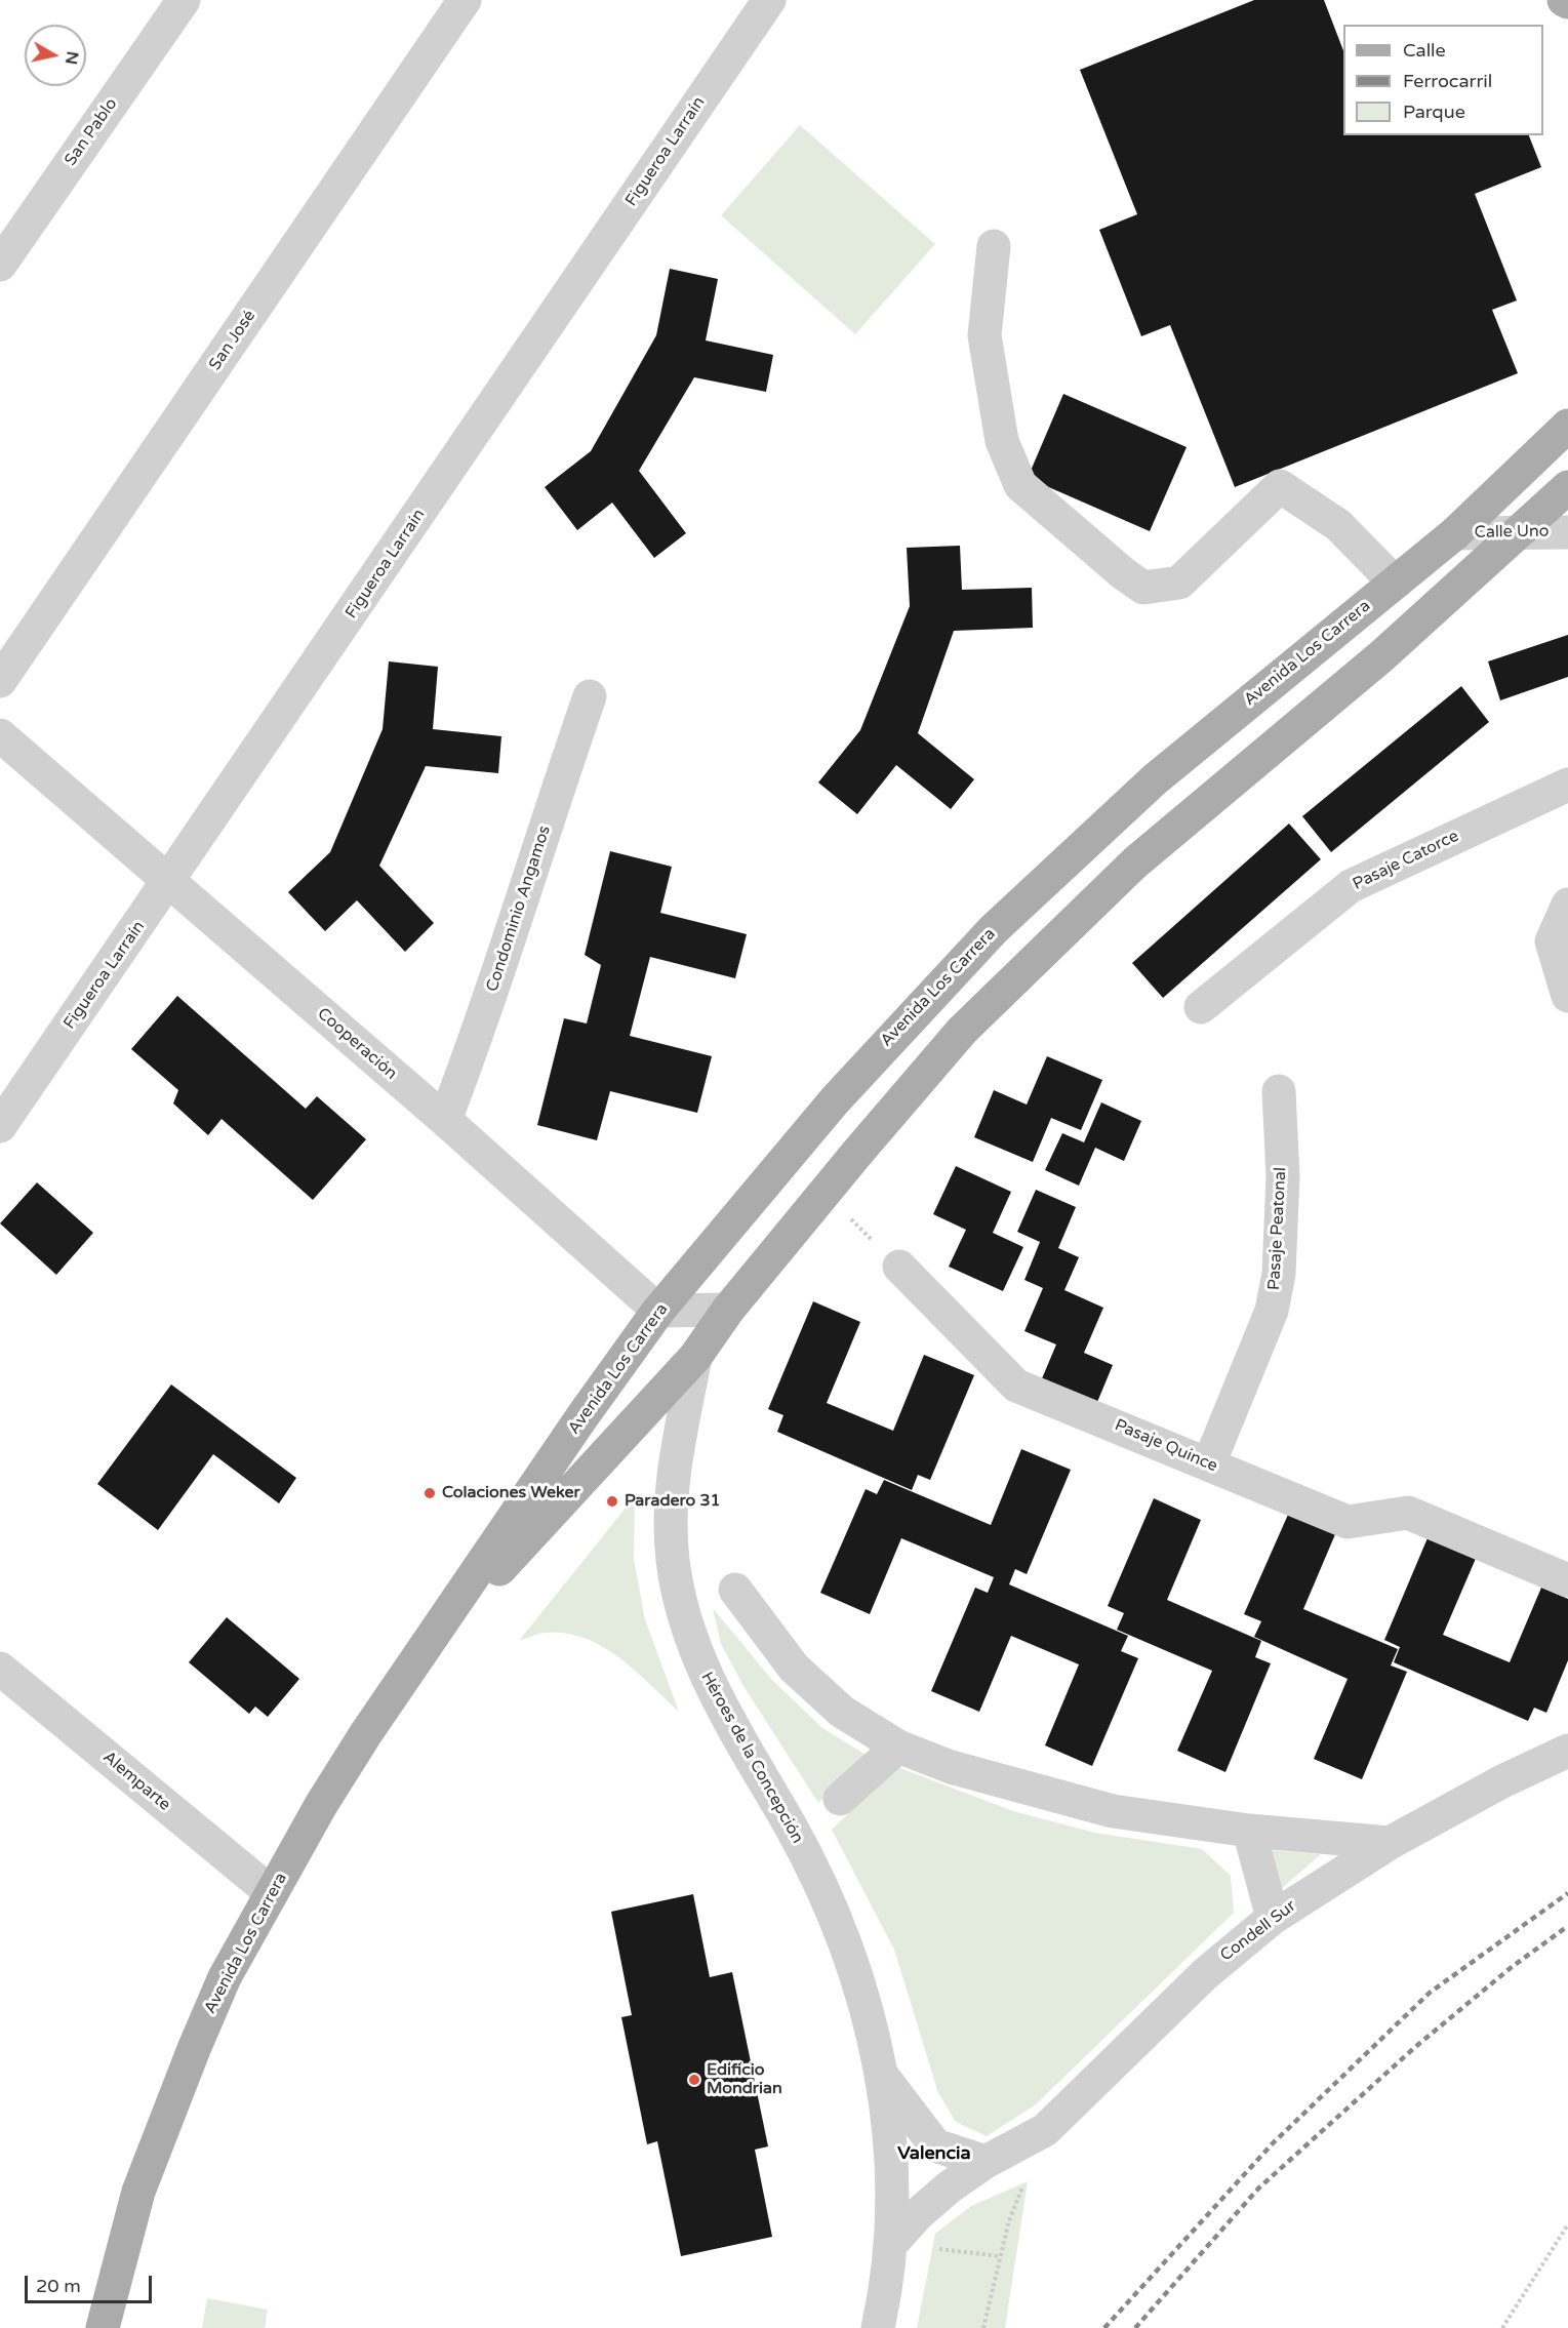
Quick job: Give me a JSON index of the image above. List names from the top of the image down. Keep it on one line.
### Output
{"streets":{"main road":["Avenida Los Carrera"],"street":["San Pablo","Figueroa Larraín","San José","Calle Uno","Pasaje Catorce","Condominio Angamos","Cooperación","Pasaje Peatonal","Pasaje Quince","Héroes de la Concepción","Alemparte","Condell Sur"]},"crossings":[["Figueroa Larraín","Cooperación"],["Calle Uno","Avenida Los Carrera"],["Avenida Los Carrera","Cooperación"],["Avenida Los Carrera","Héroes de la Concepción"],["Avenida Los Carrera","Alemparte"],["Condominio Angamos","Cooperación"],["Pasaje Peatonal","Pasaje Quince"]],"districts":["Valencia"],"places":["Colaciones Weker","Paradero 31","Edificio Mondrian"],"legend":["Calle","Ferrocarril","Parque"],"scale_bar":"20 m","north":"right"}
